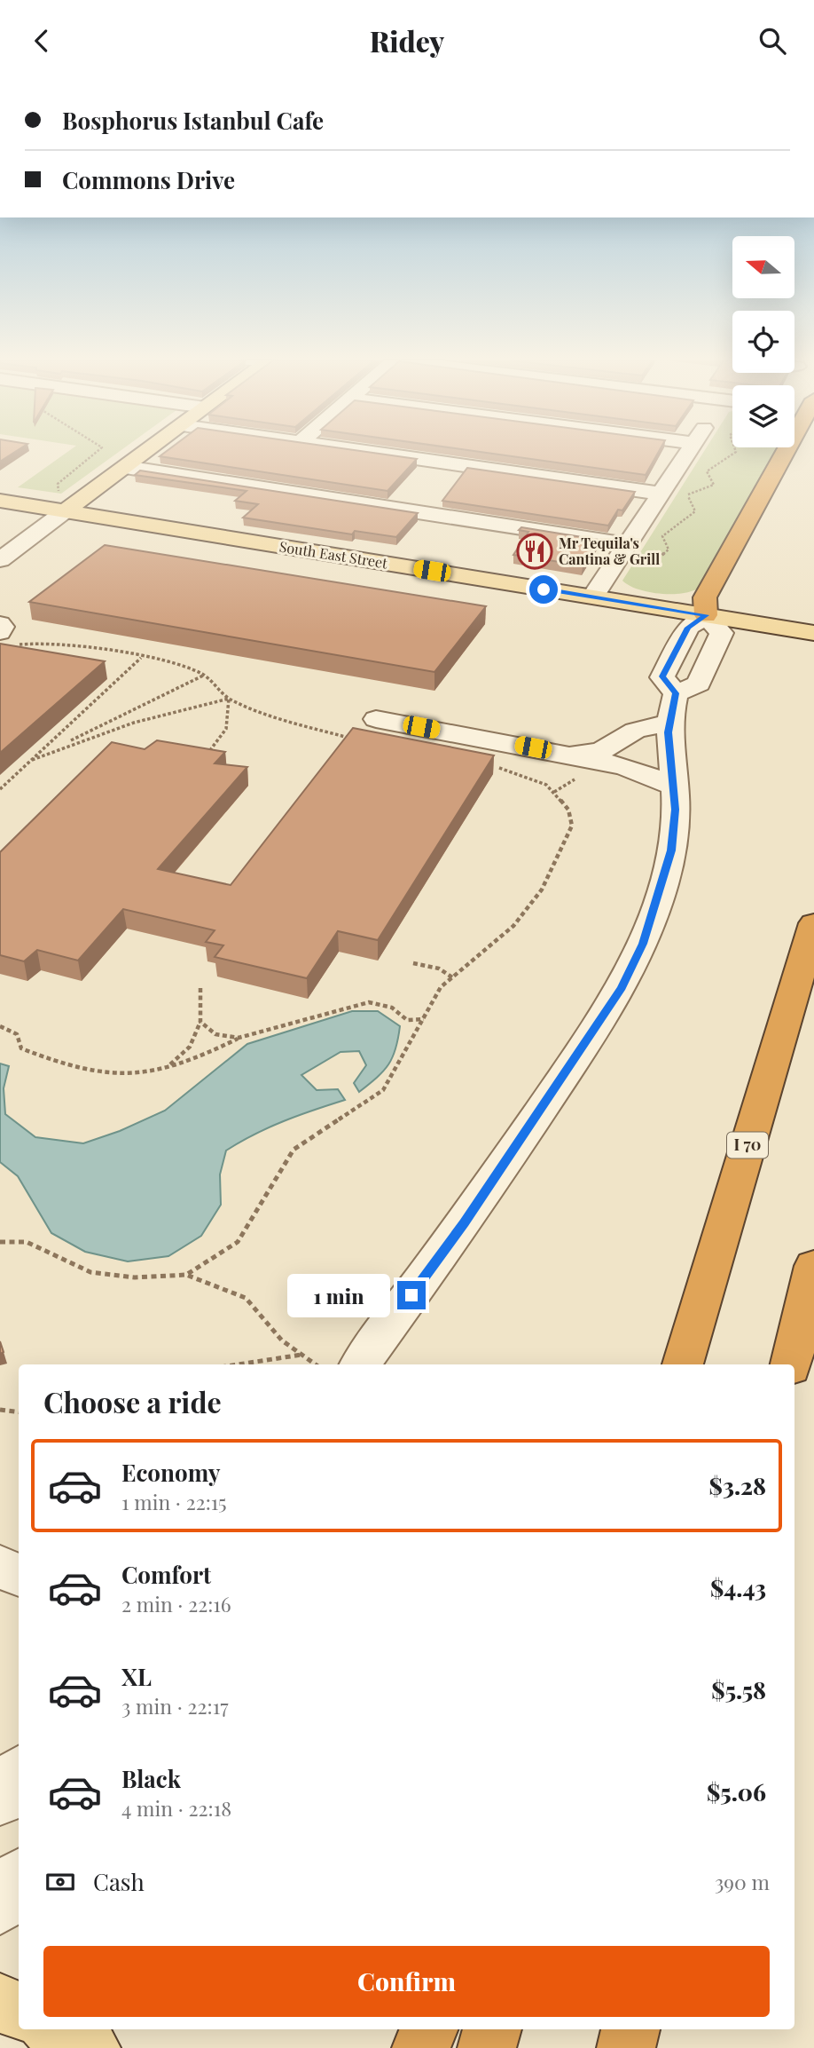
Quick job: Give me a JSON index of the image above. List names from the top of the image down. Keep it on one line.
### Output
{"streets":{"highway":["I 70"],"main road":["South East Street"]},"places":{"restaurant":["Mr Tequila's Cantina & Grill"]},"north":"left","page":{"header":"Ridey","banner":["Bosphorus Istanbul Cafe","Commons Drive"],"bubble":"1 min","heading":"Choose a ride","list":[{"name":"Economy","note":"1 min · 22:15","value":"$3.28"},{"name":"Comfort","note":"2 min · 22:16","value":"$4.43"},{"name":"XL","note":"3 min · 22:17","value":"$5.58"},{"name":"Black","note":"4 min · 22:18","value":"$5.06"}],"pay":["Cash","390 m"],"buttons":"Confirm"}}
